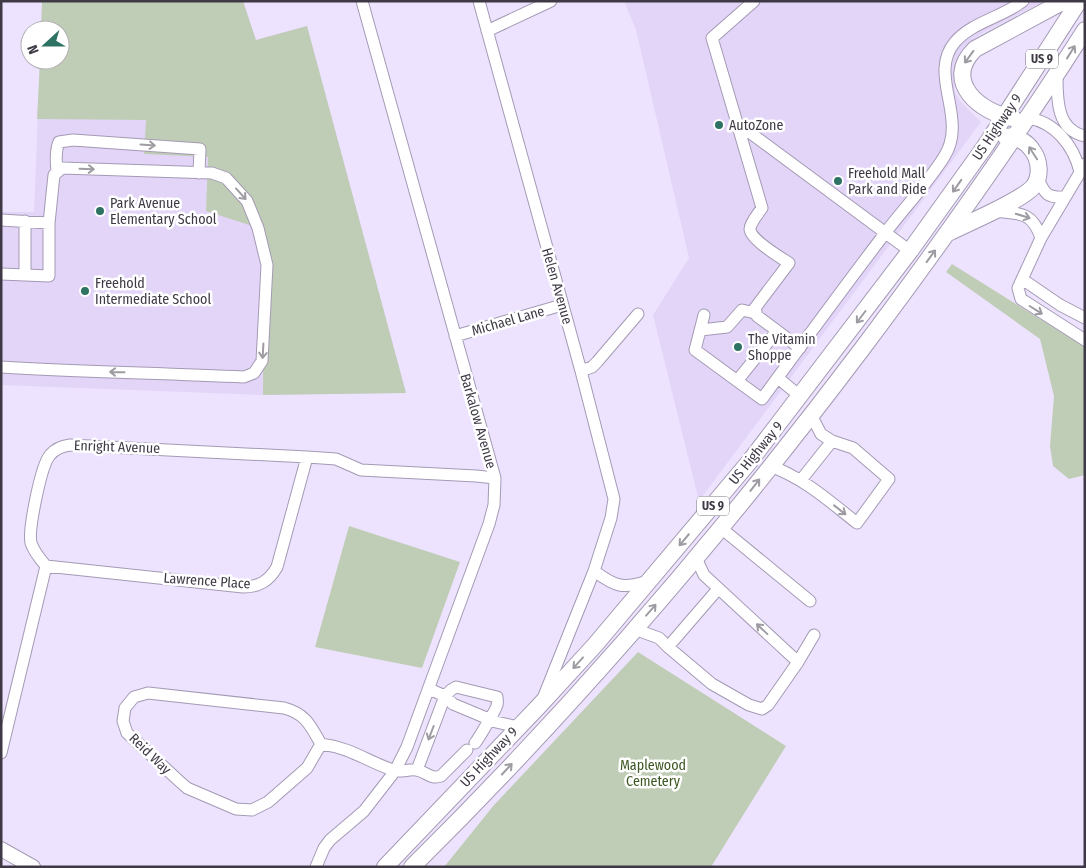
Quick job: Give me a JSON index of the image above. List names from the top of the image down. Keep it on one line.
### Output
{"streets":{"highway":["US 9","US Highway 9"],"street":["Helen Avenue","Michael Lane","Barkalow Avenue","Enright Avenue","Lawrence Place","Reid Way"]},"crossings":[["US Highway 9","Helen Avenue"],["Helen Avenue","Michael Lane"],["Michael Lane","Barkalow Avenue"],["Barkalow Avenue","Enright Avenue"],["Enright Avenue","Lawrence Place"]],"parks":["Maplewood Cemetery"],"places":["AutoZone","Freehold Mall Park and Ride","Park Avenue Elementary School","Freehold Intermediate School","The Vitamin Shoppe"],"north":"left"}
